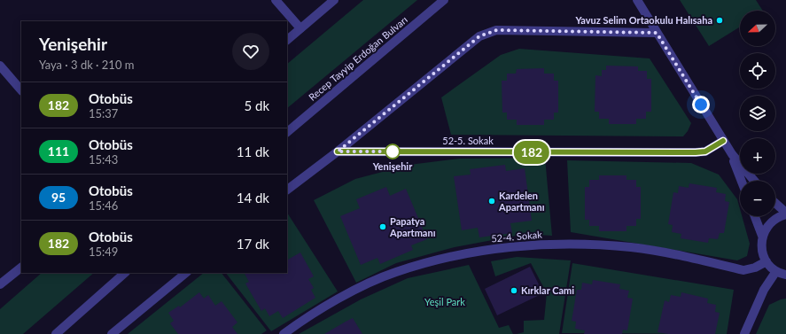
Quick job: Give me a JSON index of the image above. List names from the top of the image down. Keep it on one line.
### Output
{"streets":{"street":["Recep Tayyip Erdoğan Bulvarı","52-5. Sokak","52-4. Sokak"]},"parks":["Yeşil Park"],"places":["Yavuz Selim Ortaokulu Halısaha","Yenişehir","Kardelen Apartmanı","Papatya Apartmanı","Kırklar Cami"],"lines":["bus line 182"],"north":"left","page":{"on_map":"182","map_buttons":["+","−"],"heading":["Yenişehir","Yaya · 3 dk · 210 m"],"list":[{"mark":"182","name":"Otobüs","note":"15:37","value":"5 dk"},{"mark":"111","name":"Otobüs","note":"15:43","value":"11 dk"},{"mark":"95","name":"Otobüs","note":"15:46","value":"14 dk"},{"mark":"182","name":"Otobüs","note":"15:49","value":"17 dk"}]}}
